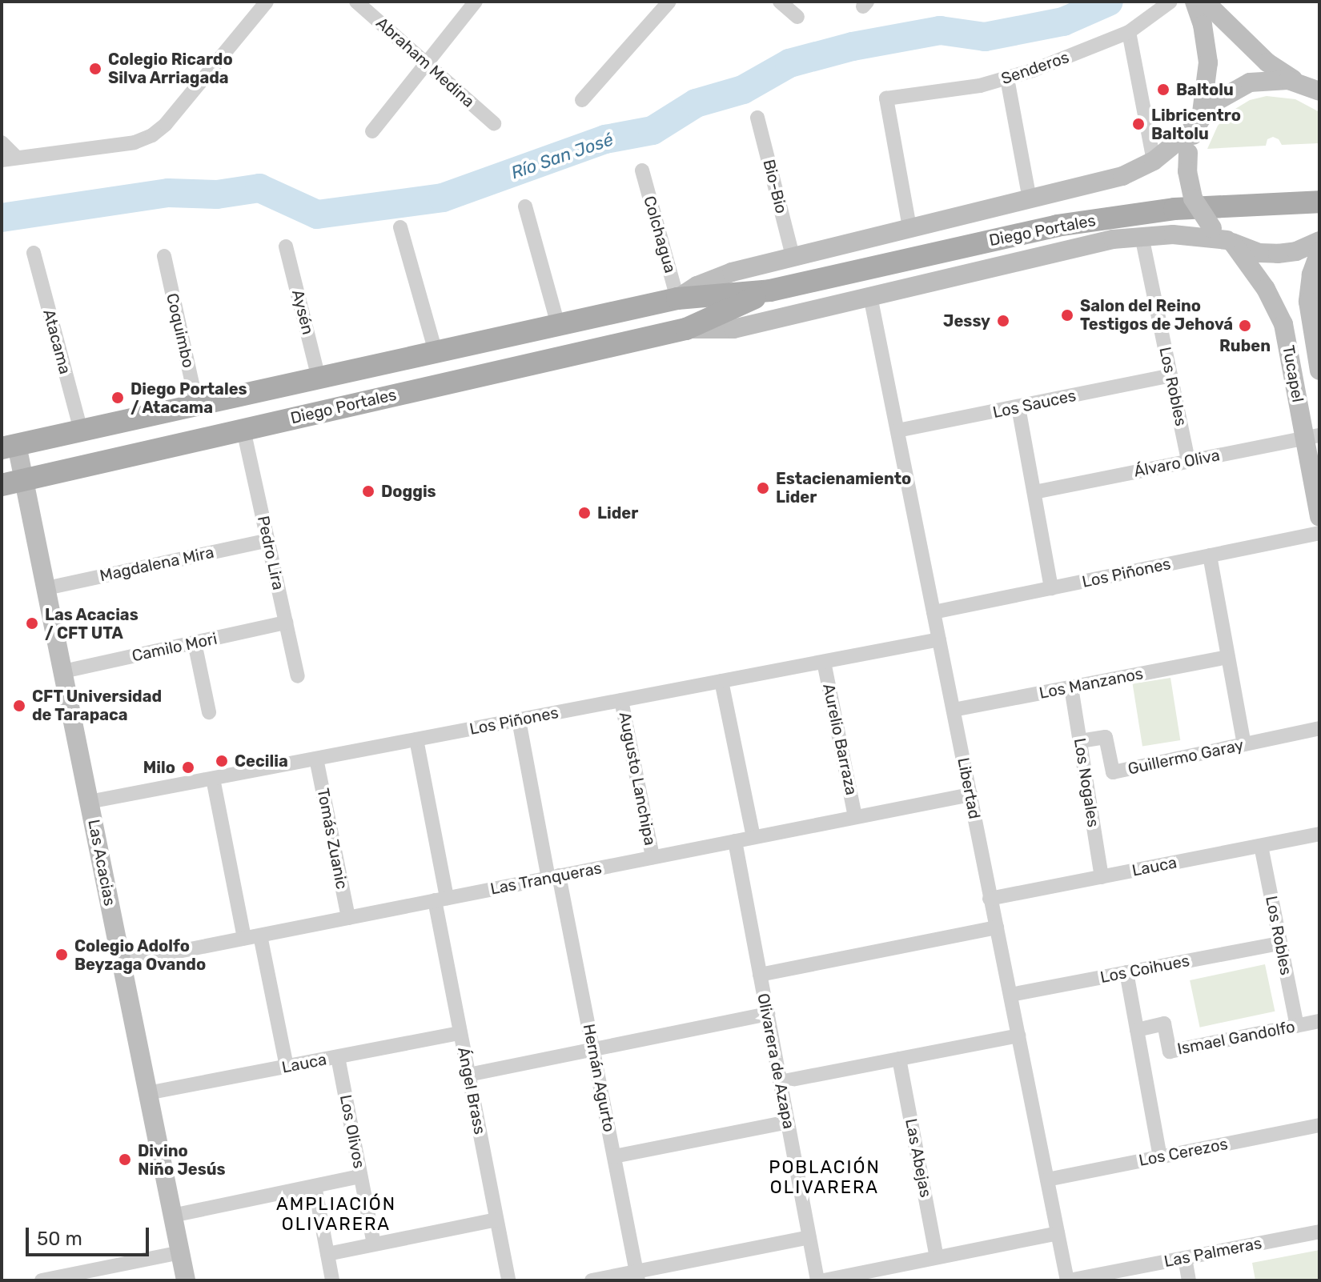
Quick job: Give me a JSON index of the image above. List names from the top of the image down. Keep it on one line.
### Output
{"streets":{"main road":["Diego Portales"],"street":["Abraham Medina","Senderos","Bio-Bio","Colchagua","Aysén","Coquimbo","Atacama","Tucapel","Los Robles","Los Sauces","Álvaro Oliva","Pedro Lira","Magdalena Mira","Los Piñones","Camilo Mori","Los Manzanos","Aurelio Barraza","Guillermo Garay","Augusto Lanchipa","Los Nogales","Libertad","Tomás Zuanic","Las Acacias","Lauca","Las Tranqueras","Los Coihues","Ismael Gandolfo","Olivarera de Azapa","Hernán Agurto","Ángel Brass","Los Olivos","Los Cerezos","Las Abejas","Las Palmeras"]},"crossings":[["Senderos","Diego Portales"],["Bio-Bio","Diego Portales"],["Diego Portales","Colchagua"],["Diego Portales","Aysén"],["Diego Portales","Coquimbo"],["Diego Portales","Atacama"],["Diego Portales","Tucapel"],["Diego Portales","Los Robles"],["Diego Portales","Pedro Lira"],["Diego Portales","Libertad"],["Diego Portales","Las Acacias"],["Tucapel","Álvaro Oliva"],["Los Robles","Los Sauces"],["Los Robles","Álvaro Oliva"],["Los Robles","Lauca"],["Los Robles","Los Coihues"],["Los Robles","Ismael Gandolfo"],["Los Sauces","Libertad"],["Pedro Lira","Magdalena Mira"],["Pedro Lira","Camilo Mori"],["Magdalena Mira","Las Acacias"],["Los Piñones","Aurelio Barraza"],["Los Piñones","Augusto Lanchipa"],["Los Piñones","Libertad"],["Los Piñones","Tomás Zuanic"],["Los Piñones","Las Acacias"],["Los Piñones","Hernán Agurto"],["Los Piñones","Ángel Brass"],["Camilo Mori","Las Acacias"],["Los Manzanos","Los Nogales"],["Los Manzanos","Libertad"],["Aurelio Barraza","Las Tranqueras"],["Guillermo Garay","Los Nogales"],["Augusto Lanchipa","Las Tranqueras"],["Los Nogales","Lauca"],["Libertad","Lauca"],["Libertad","Las Tranqueras"],["Libertad","Los Coihues"],["Libertad","Los Cerezos"],["Libertad","Las Palmeras"],["Tomás Zuanic","Las Tranqueras"],["Las Acacias","Lauca"],["Las Acacias","Las Tranqueras"],["Lauca","Ángel Brass"],["Lauca","Los Olivos"],["Las Tranqueras","Olivarera de Azapa"],["Las Tranqueras","Hernán Agurto"],["Las Tranqueras","Ángel Brass"]],"districts":["POBLACIÓN OLIVARERA","AMPLIACIÓN OLIVARERA"],"water":["Río San José"],"places":["Colegio Ricardo Silva Arriagada","Baltolu","Libricentro Baltolu","Salon del Reino Testigos de Jehová","Jessy","Ruben","Diego Portales / Atacama","Estacienamiento Lider","Doggis","Lider","Las Acacias / CFT UTA","CFT Universidad de Tarapaca","Cecilia","Milo","Colegio Adolfo Beyzaga Ovando","Divino Niño Jesús"],"scale_bar":"50 m"}
